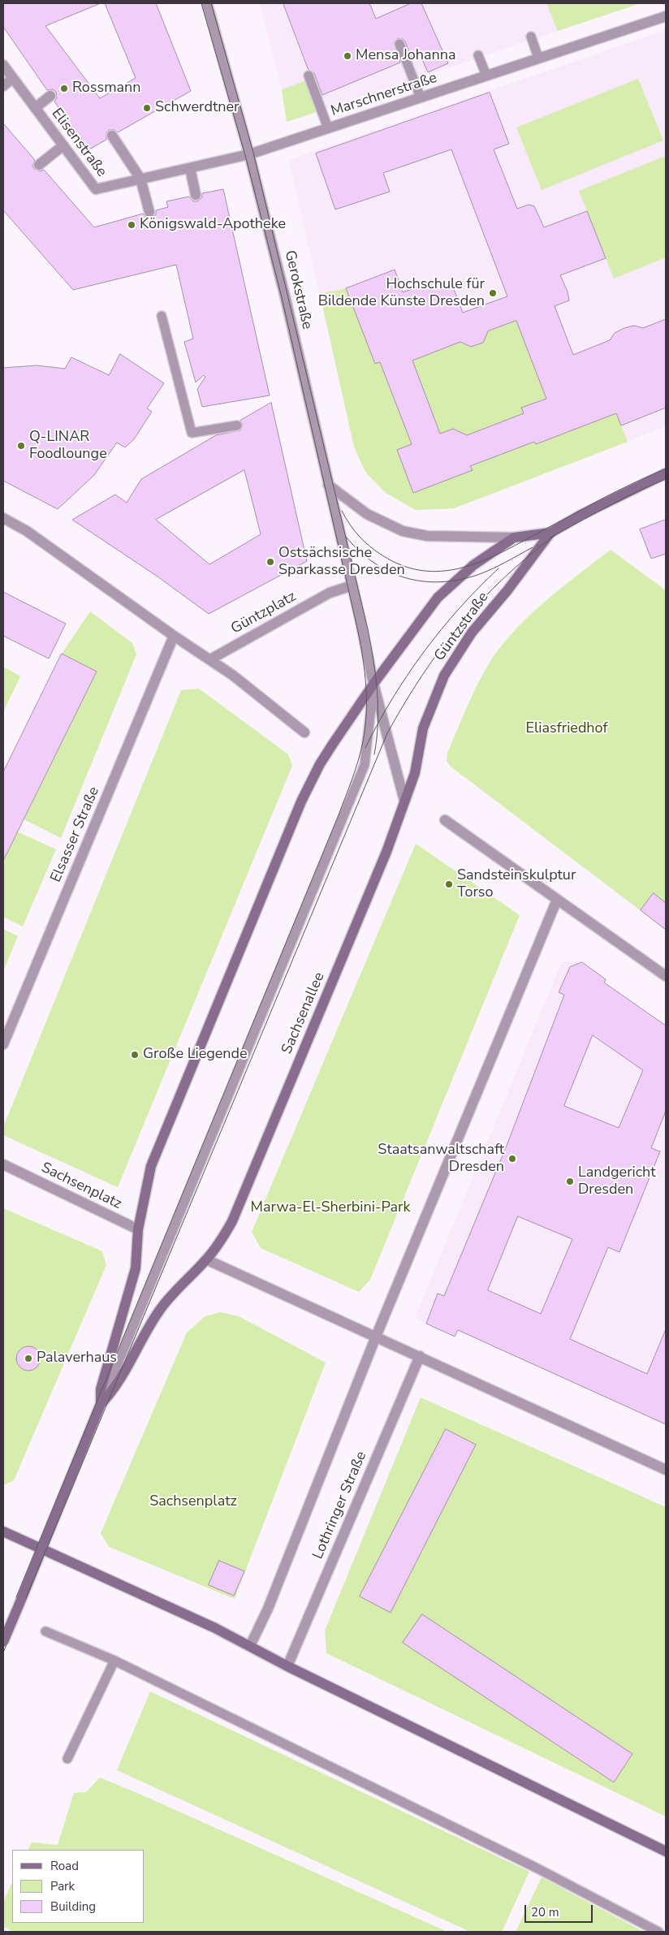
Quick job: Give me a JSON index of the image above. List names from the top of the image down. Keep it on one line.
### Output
{"streets":{"main road":["Güntzstraße","Sachsenallee"],"street":["Marschnerstraße","Elisenstraße","Gerokstraße","Güntzplatz","Elsasser Straße","Sachsenplatz","Lothringer Straße"]},"crossings":[["Marschnerstraße","Elisenstraße"],["Marschnerstraße","Gerokstraße"],["Elisenstraße","Gerokstraße"],["Gerokstraße","Güntzplatz"],["Gerokstraße","Güntzstraße"],["Güntzstraße","Sachsenallee"]],"parks":["Eliasfriedhof","Marwa-El-Sherbini-Park","Sachsenplatz"],"places":["Mensa Johanna","Rossmann","Schwerdtner","Königswald-Apotheke","Hochschule für Bildende Künste Dresden","Q-LINAR Foodlounge","Ostsächsische Sparkasse Dresden","Sandsteinskulptur Torso","Große Liegende","Staatsanwaltschaft Dresden","Landgericht Dresden","Palaverhaus"],"legend":["Road","Park","Building"],"scale_bar":"20 m"}
